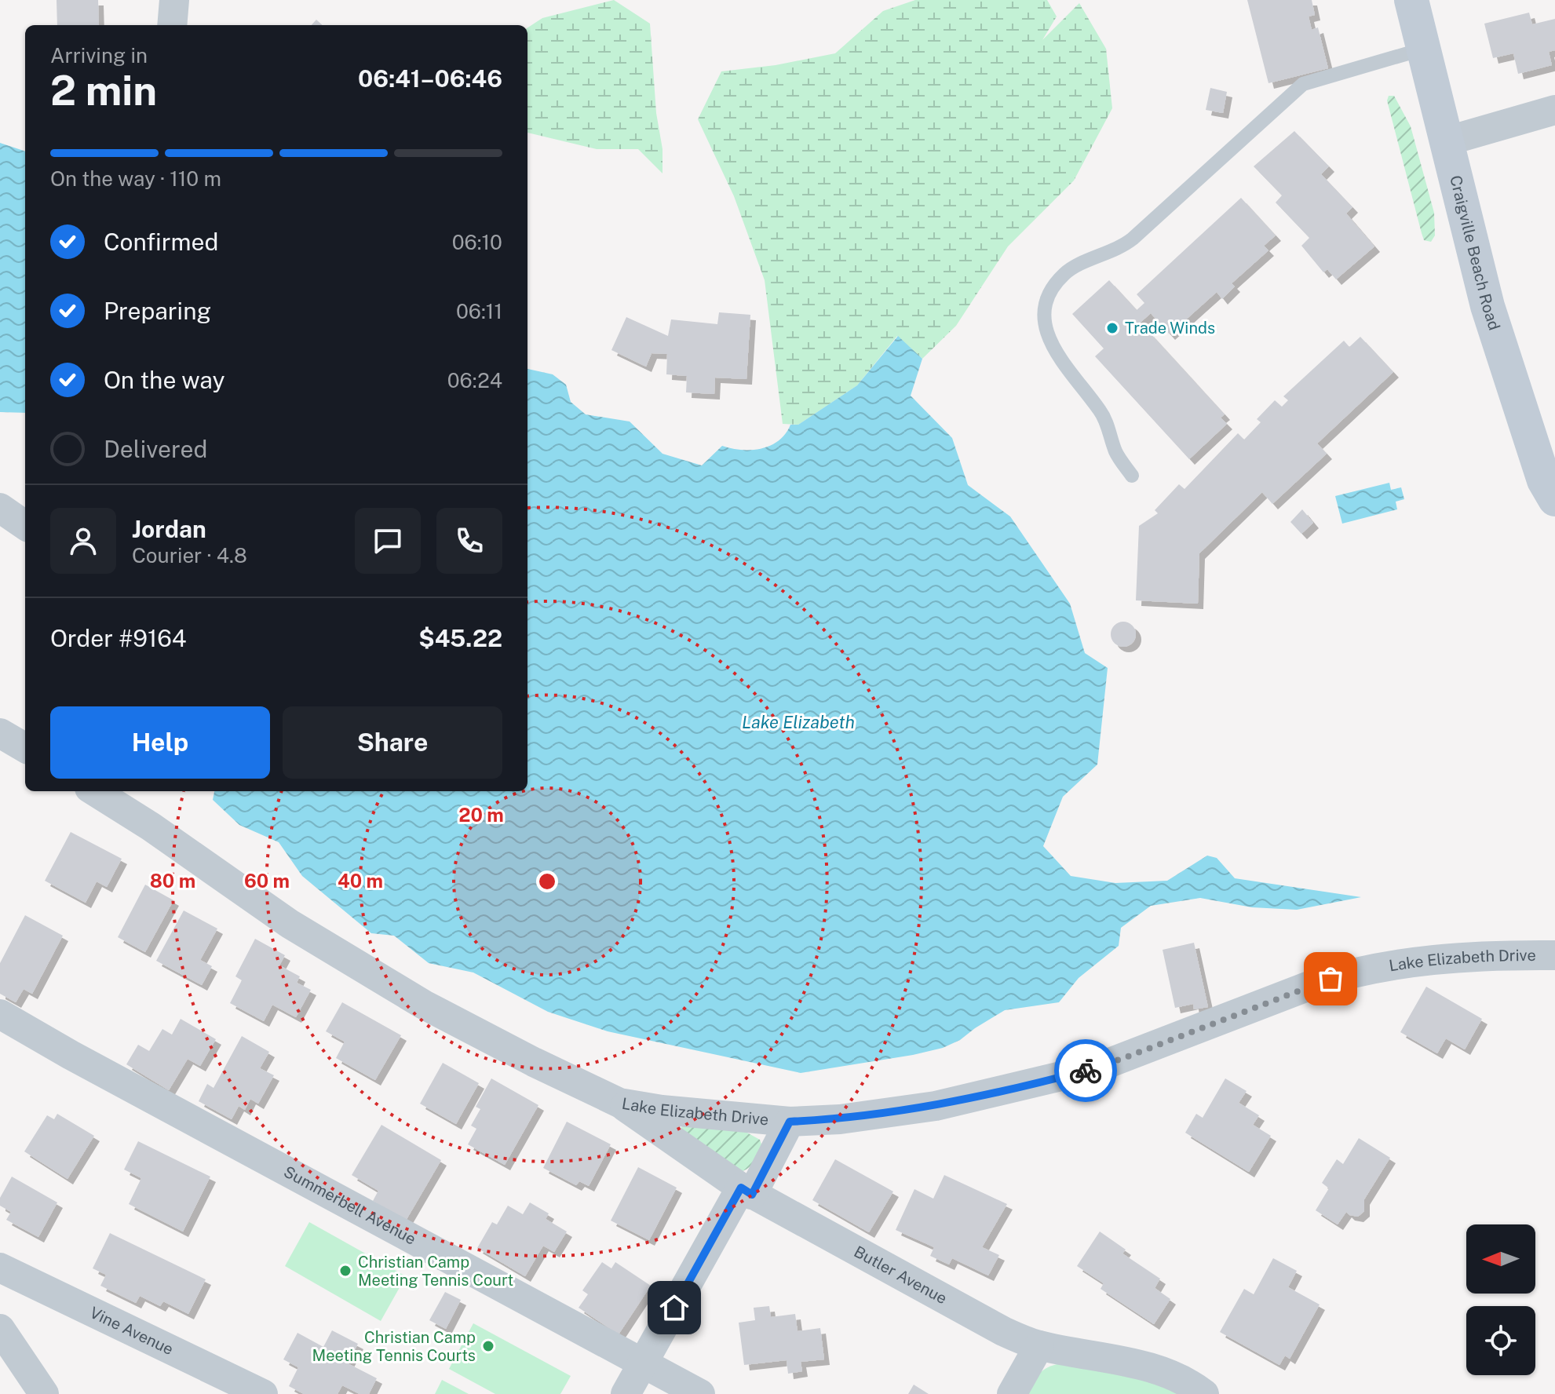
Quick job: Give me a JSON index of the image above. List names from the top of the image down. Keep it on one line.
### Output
{"streets":{"main road":["Craigville Beach Road"],"street":["Lake Elizabeth Drive","Summerbell Avenue","Butler Avenue","Vine Avenue"]},"crossings":[["Lake Elizabeth Drive","Butler Avenue"]],"water":["Lake Elizabeth"],"places":["Trade Winds","Christian Camp Meeting Tennis Court","Christian Camp Meeting Tennis Courts"],"north":"left","page":{"heading":["2 min","Arriving in","06:41–06:46"],"panel":["Jordan","Courier · 4.8","Order #9164","$45.22"],"bar":"On the way · 110 m","list":[["Confirmed","06:10"],["Preparing","06:11"],["On the way","06:24"],"Delivered"],"buttons":["Help","Share"]},"rings":["20 m","80 m","60 m","40 m"]}
